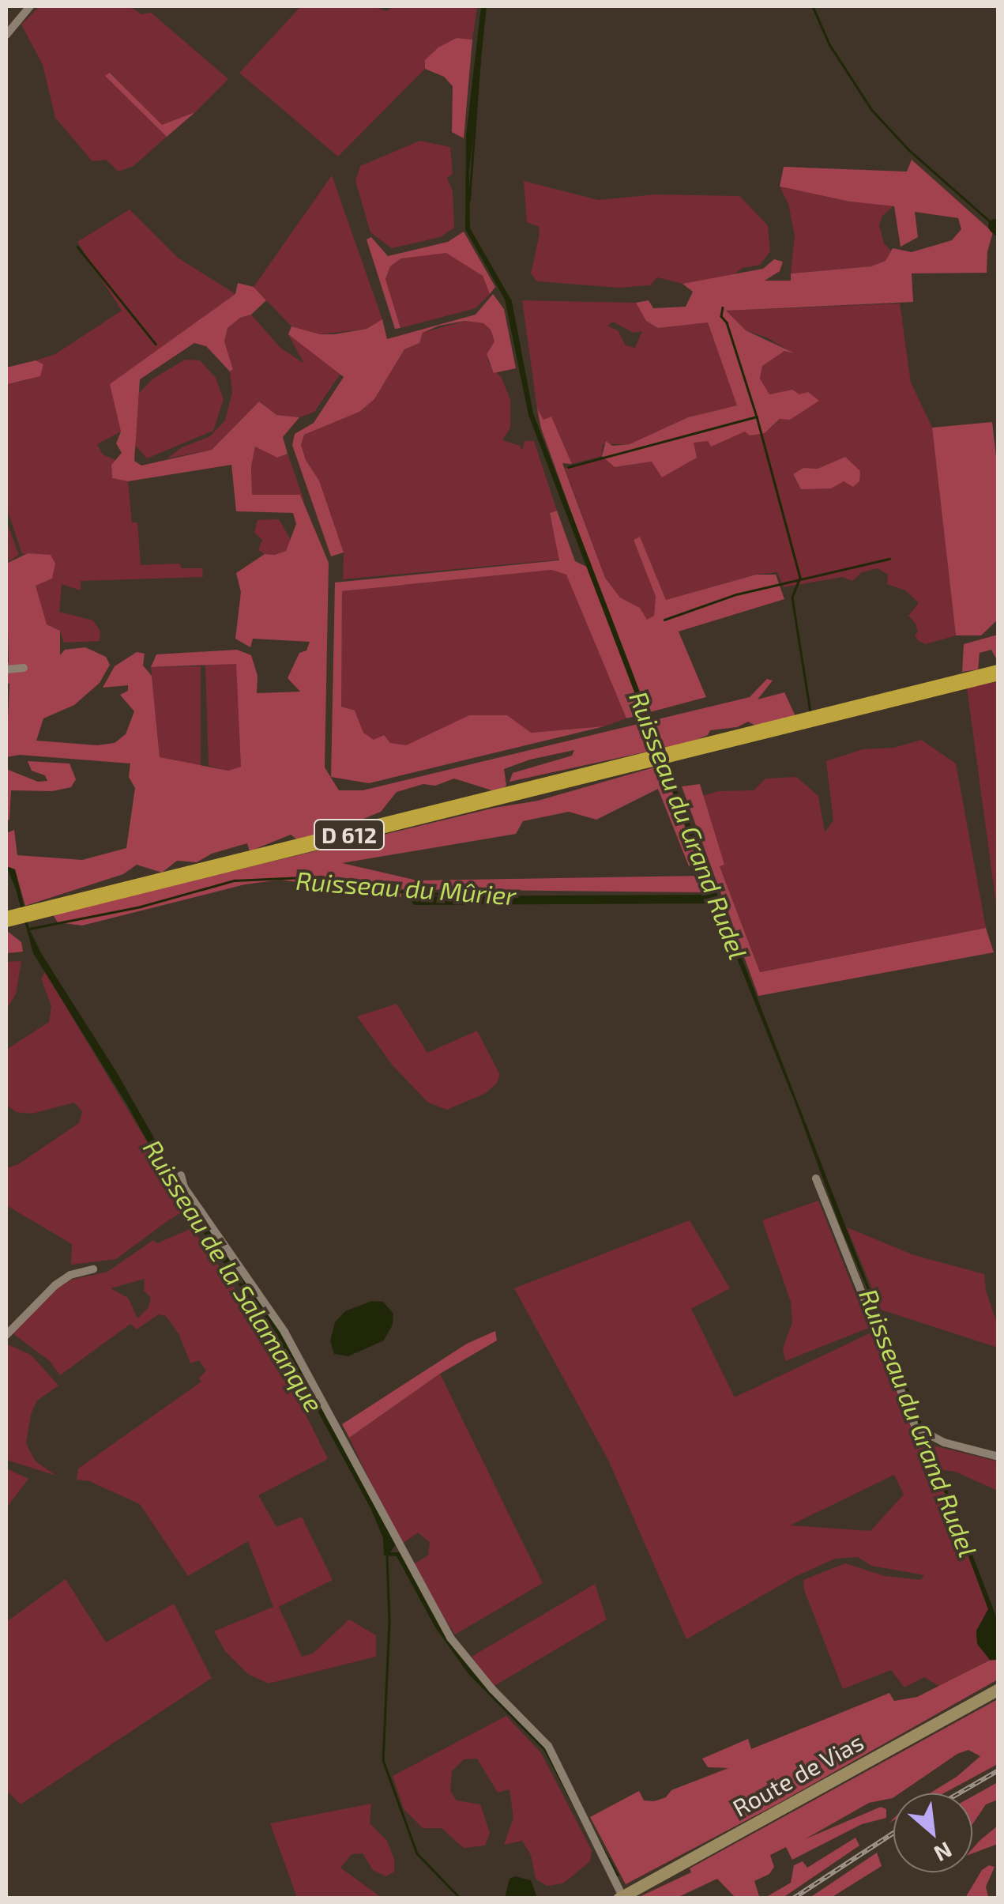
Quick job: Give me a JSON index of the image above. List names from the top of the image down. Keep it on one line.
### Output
{"streets":{"highway":["D 612"],"main road":["Route de Vias"]},"water":["Ruisseau du Grand Rudel","Ruisseau du Mûrier","Ruisseau de la Salamanque"],"north":"bottom right"}
